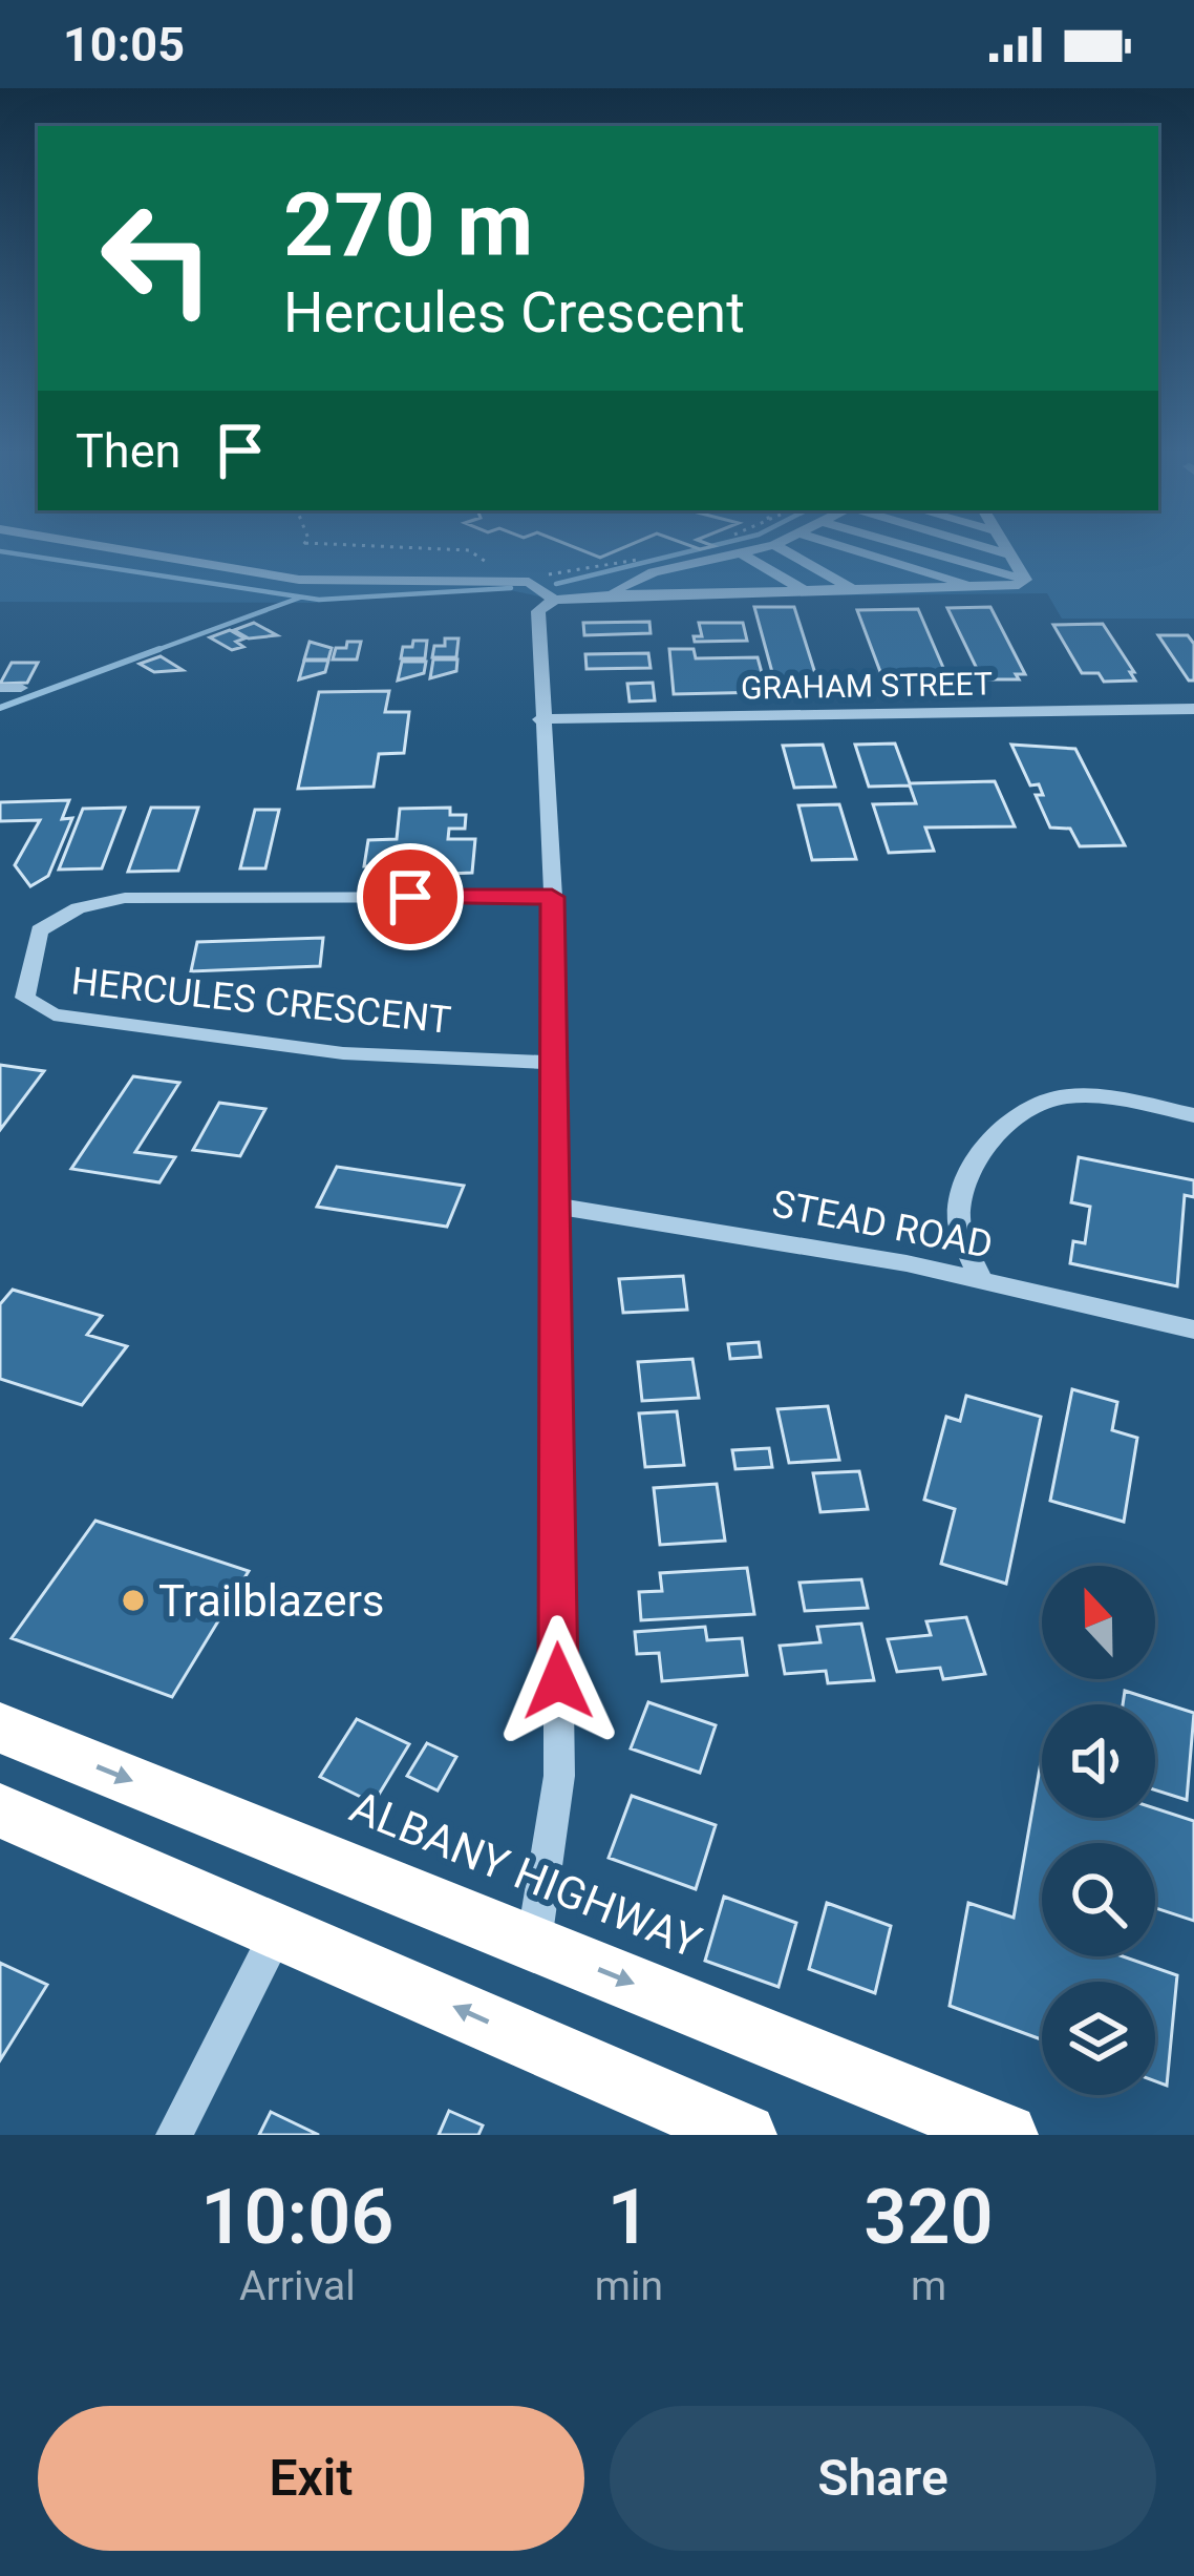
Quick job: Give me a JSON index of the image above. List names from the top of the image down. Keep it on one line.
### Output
{"streets":{"highway":["ALBANY HIGHWAY"],"street":["GRAHAM STREET","HERCULES CRESCENT","STEAD ROAD"]},"places":["Trailblazers"],"north":"top","page":{"status":"10:05","turn":["270 m","Hercules Crescent"],"then":"Then","eta":["10:06","Arrival","1","min","320","m"],"buttons":["Exit","Share"]}}
